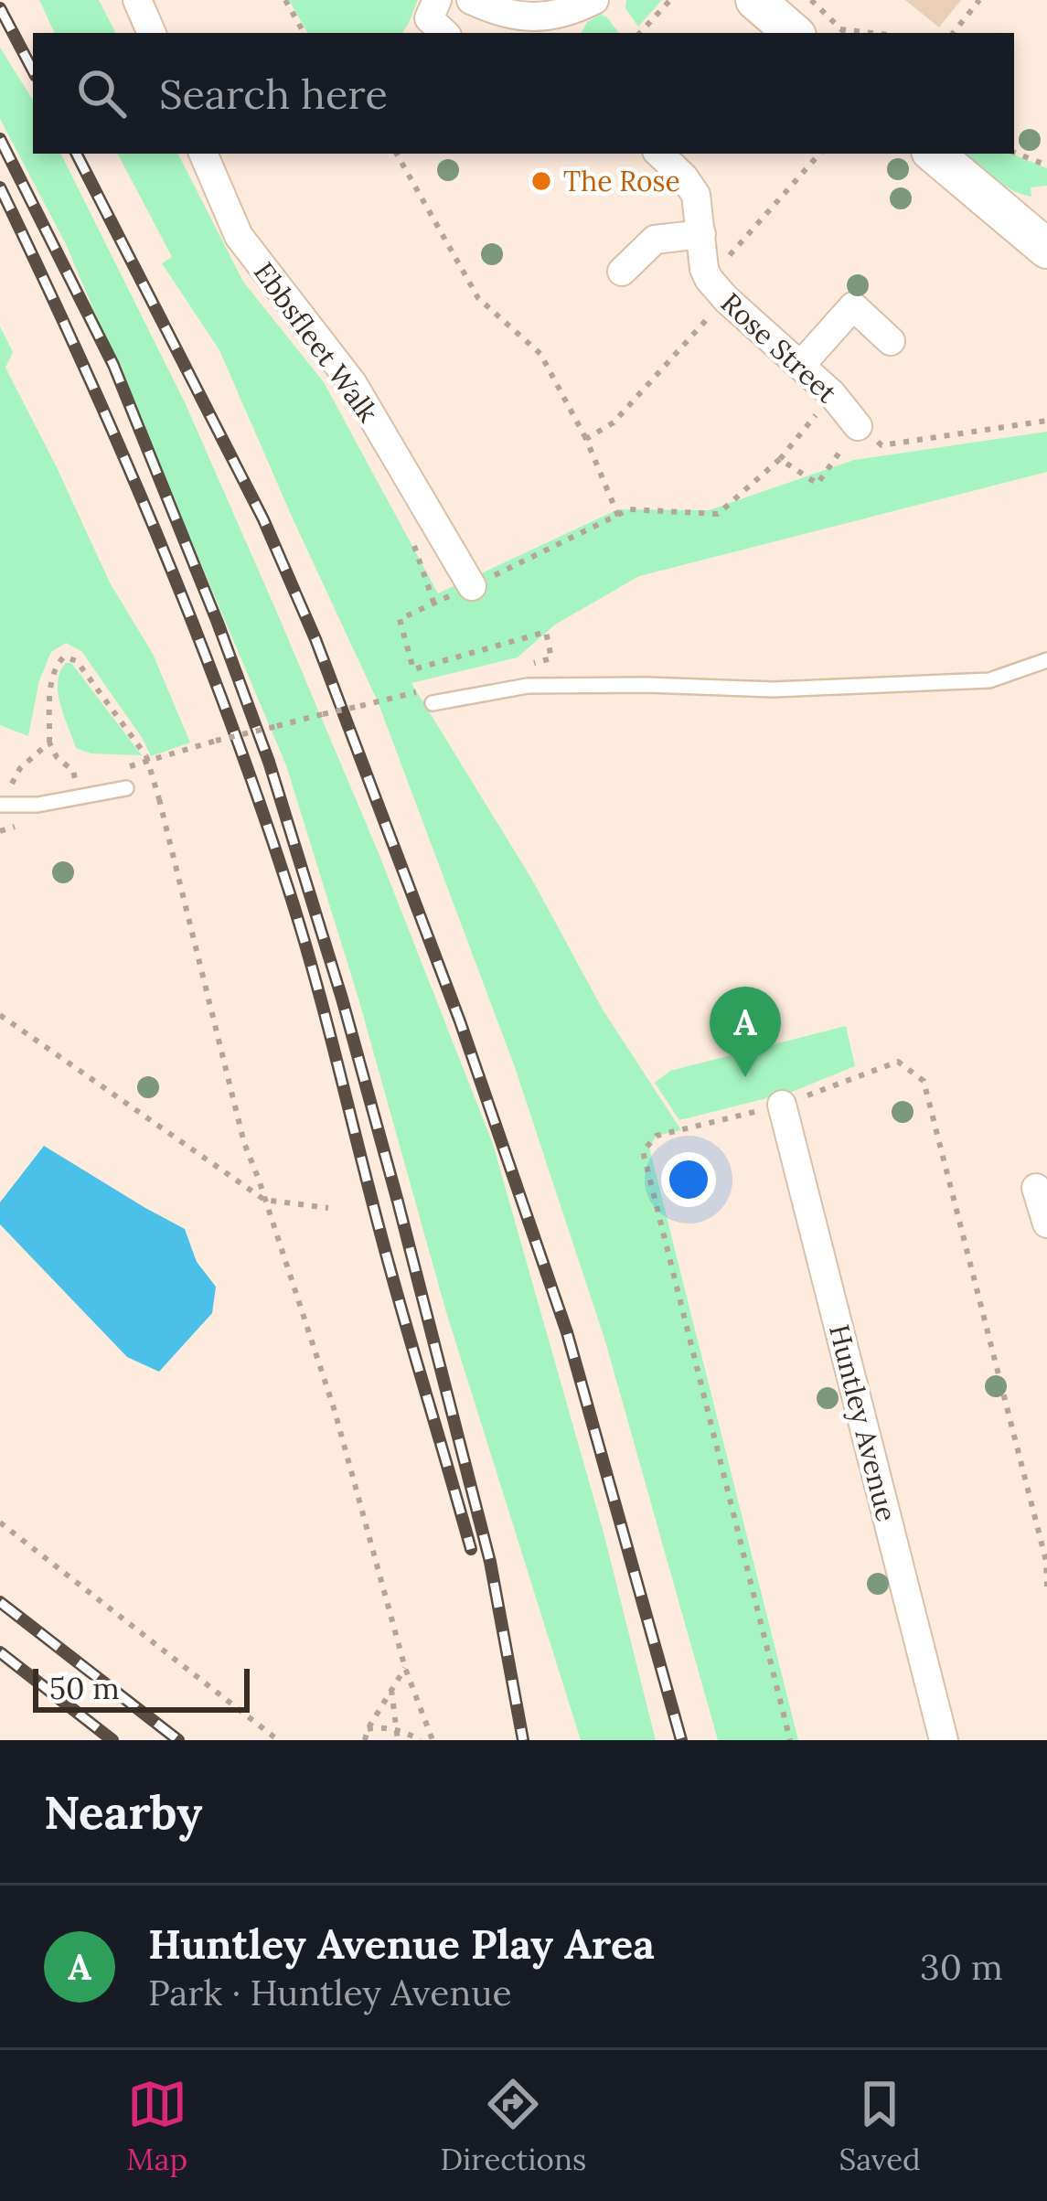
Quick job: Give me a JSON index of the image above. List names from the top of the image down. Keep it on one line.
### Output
{"streets":{"street":["Ebbsfleet Walk","Rose Street","Huntley Avenue"]},"places":["The Rose"],"scale_bar":"50 m","page":{"search":"Search here","pins":"A","scale":"50 m","heading":"Nearby","list":[{"mark":"A","name":"Huntley Avenue Play Area","note":"Park · Huntley Avenue","value":"30 m"}],"nav":["Map","Directions","Saved"]}}
